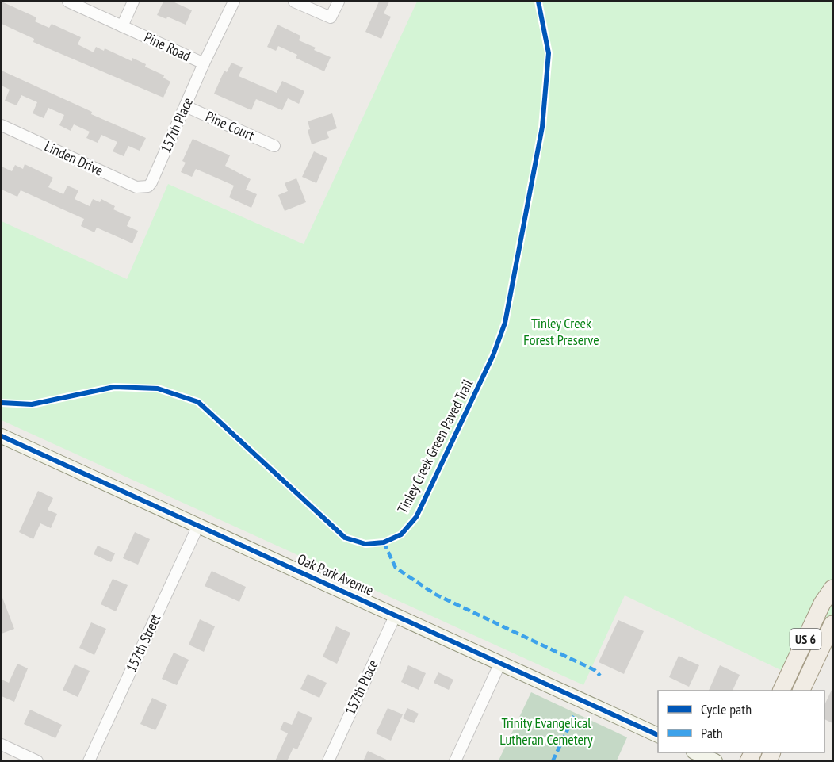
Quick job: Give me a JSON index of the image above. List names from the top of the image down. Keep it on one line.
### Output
{"streets":{"main road":["US 6"],"street":["Pine Road","157th Place","Pine Court","Linden Drive","Oak Park Avenue","157th Street"],"cycle path":["Tinley Creek Green Paved Trail"]},"crossings":[["Pine Road","157th Place"],["157th Place","Pine Court"],["157th Place","Linden Drive"],["157th Place","Oak Park Avenue"],["Oak Park Avenue","157th Street"]],"parks":["Tinley Creek Forest Preserve","Trinity Evangelical Lutheran Cemetery"],"legend":["Cycle path","Path"]}
